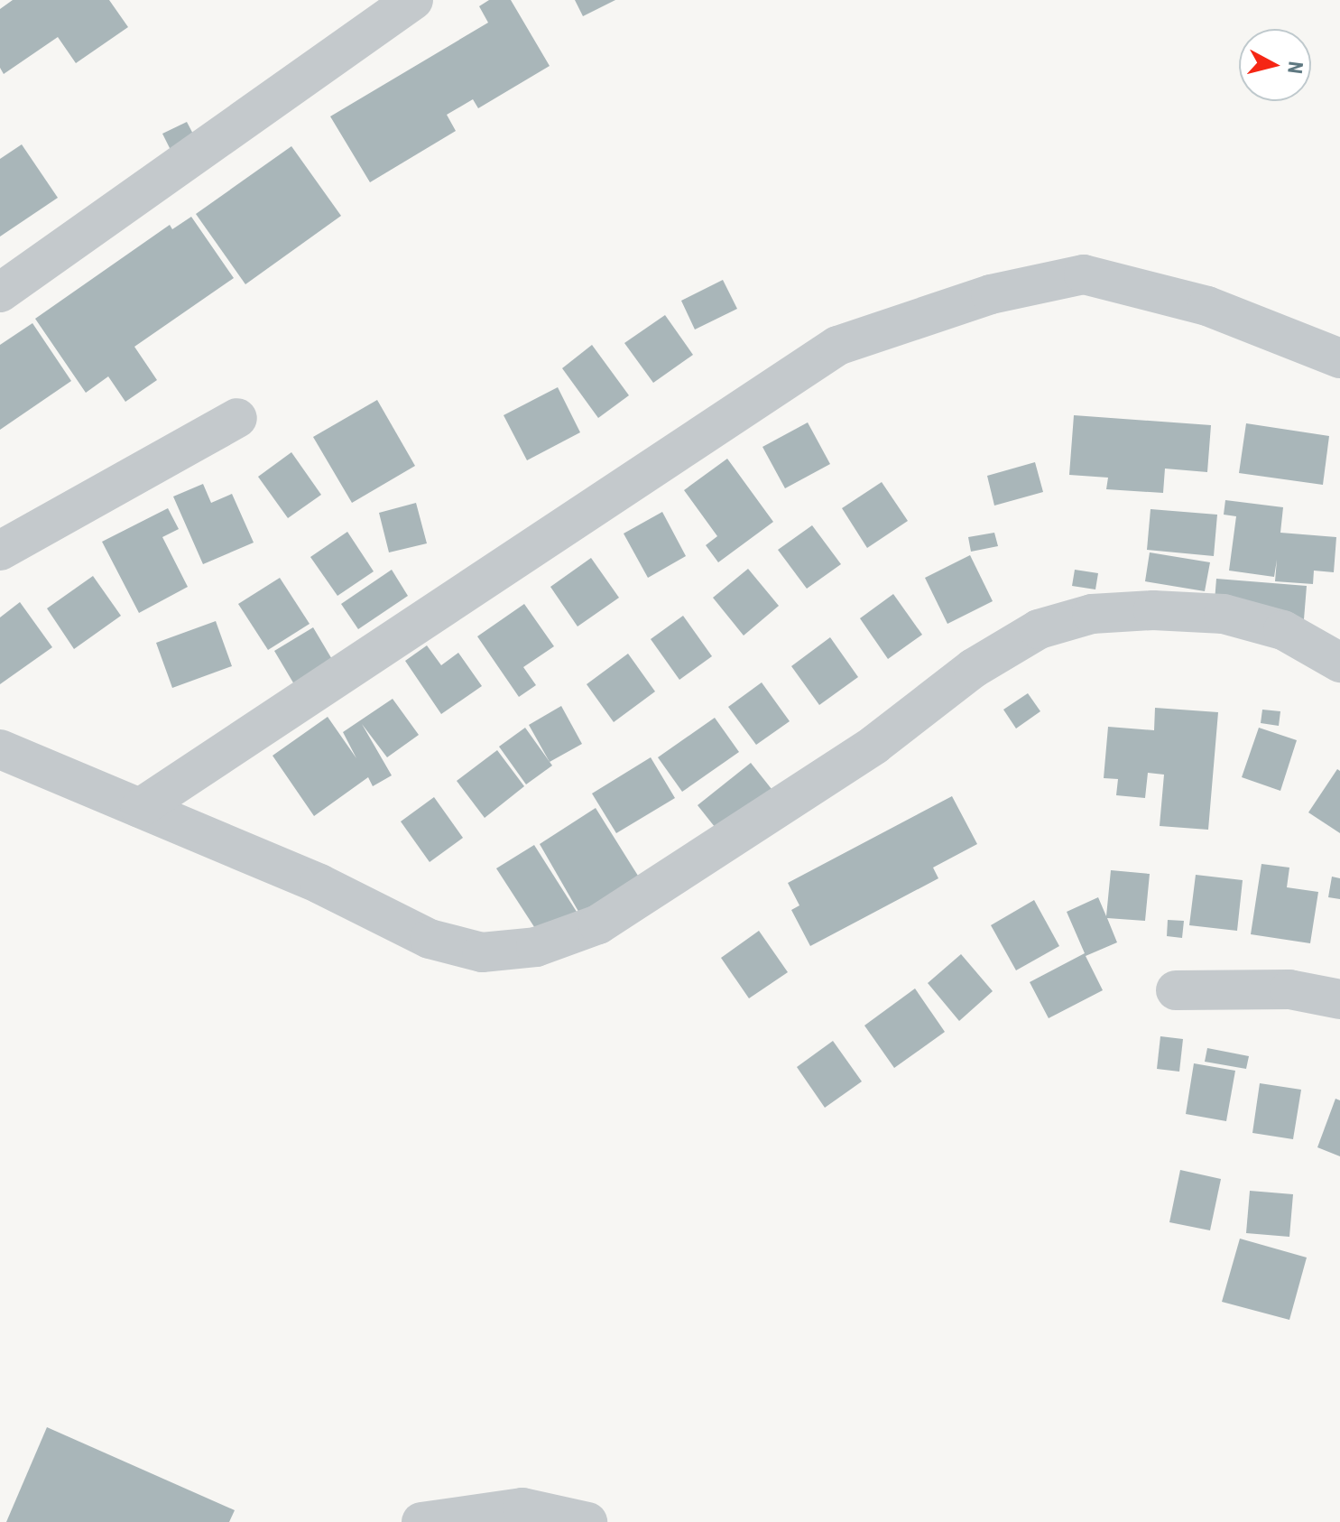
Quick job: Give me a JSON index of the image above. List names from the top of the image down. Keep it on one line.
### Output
{"north":"right"}
